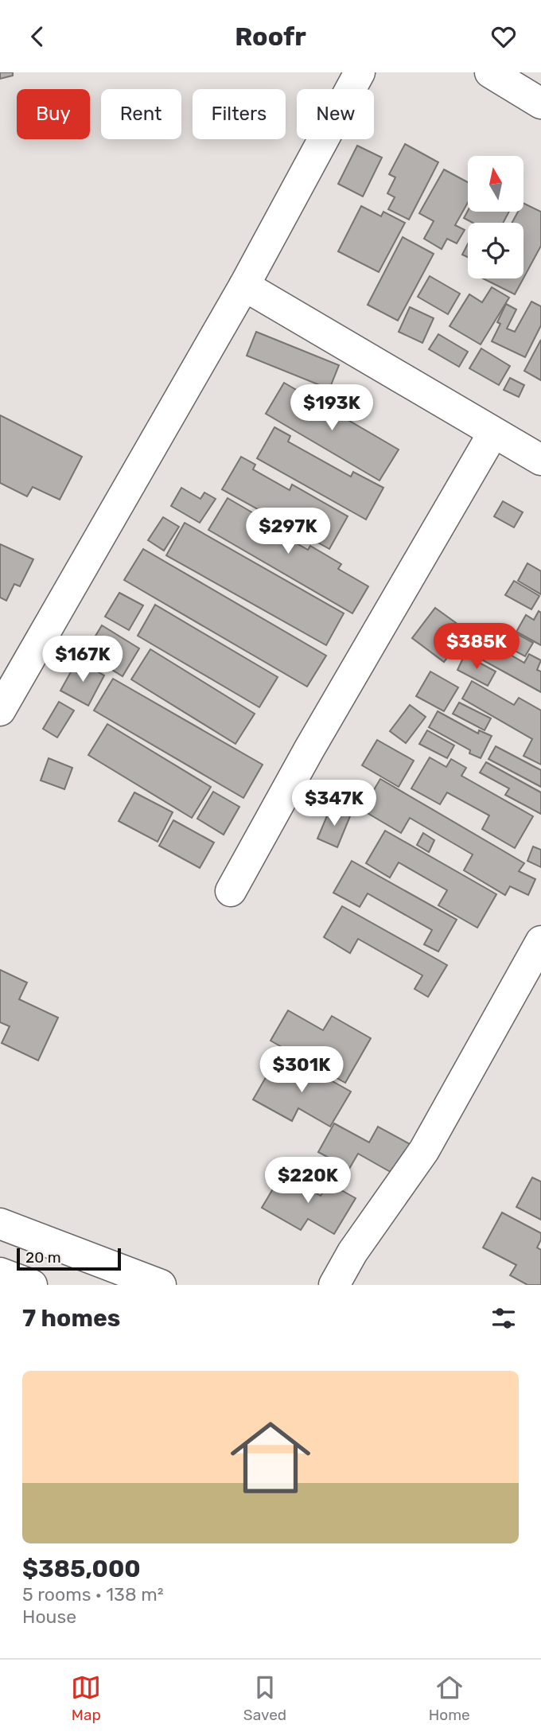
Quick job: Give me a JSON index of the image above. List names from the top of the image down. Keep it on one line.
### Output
{"scale_bar":"20 m","north":"top","page":{"header":"Roofr","chip":["Buy","Rent","Filters","New"],"price":["$193K","$297K","$385K","$167K","$347K","$301K","$220K"],"scale":"20 m","heading":"7 homes","list":[{"name":"$385,000","note":"5 rooms · 138 m² · House"}],"tabs":["Map","Saved","Home"]}}
